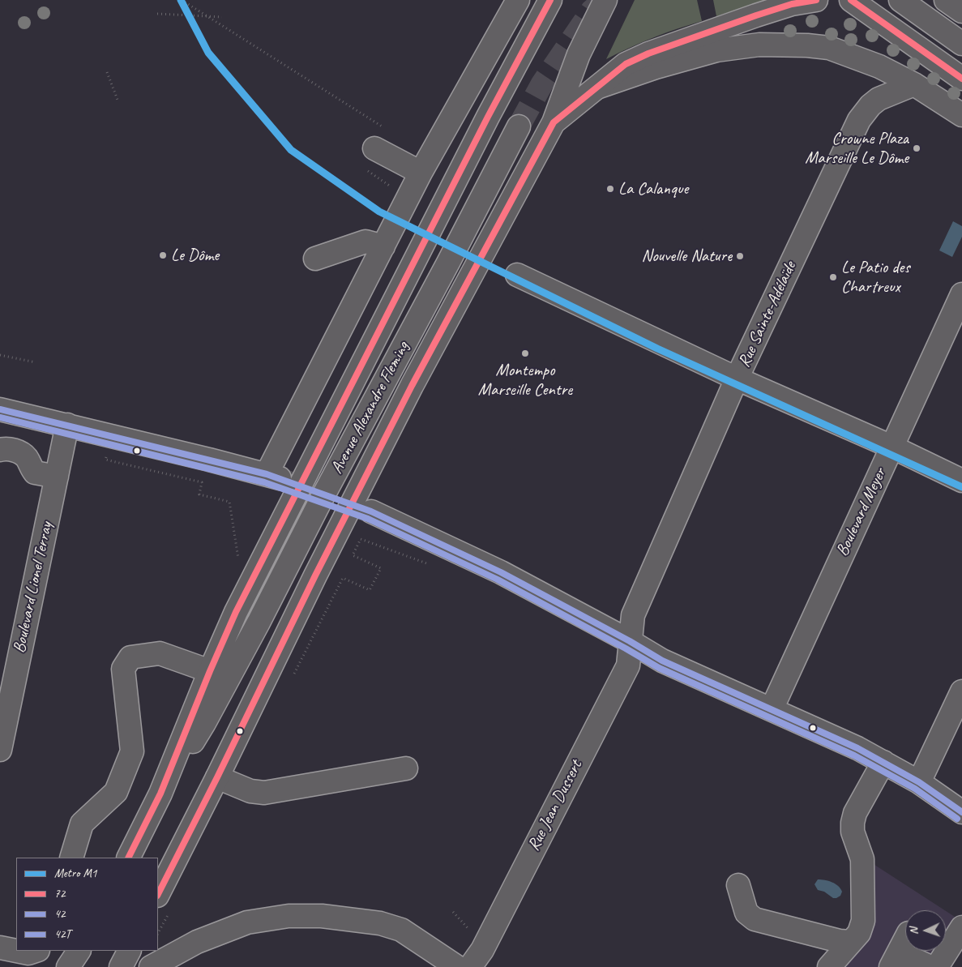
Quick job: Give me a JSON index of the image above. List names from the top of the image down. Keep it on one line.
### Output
{"streets":{"street":["Rue Sainte-Adélaïde","Avenue Alexandre Fleming","Boulevard Meyer","Boulevard Lionel Terray","Rue Jean Dussert"]},"crossings":[["Rue Sainte-Adélaïde","Rue Jean Dussert"]],"places":["Crowne Plaza Marseille Le Dôme","La Calanque","Le Dôme","Nouvelle Nature","Le Patio des Chartreux","Montempo Marseille Centre"],"lines":["metro line M1","transit line 72","transit line 42","transit line 42T"],"legend":["Metro M1","72","42","42T"],"north":"left"}
